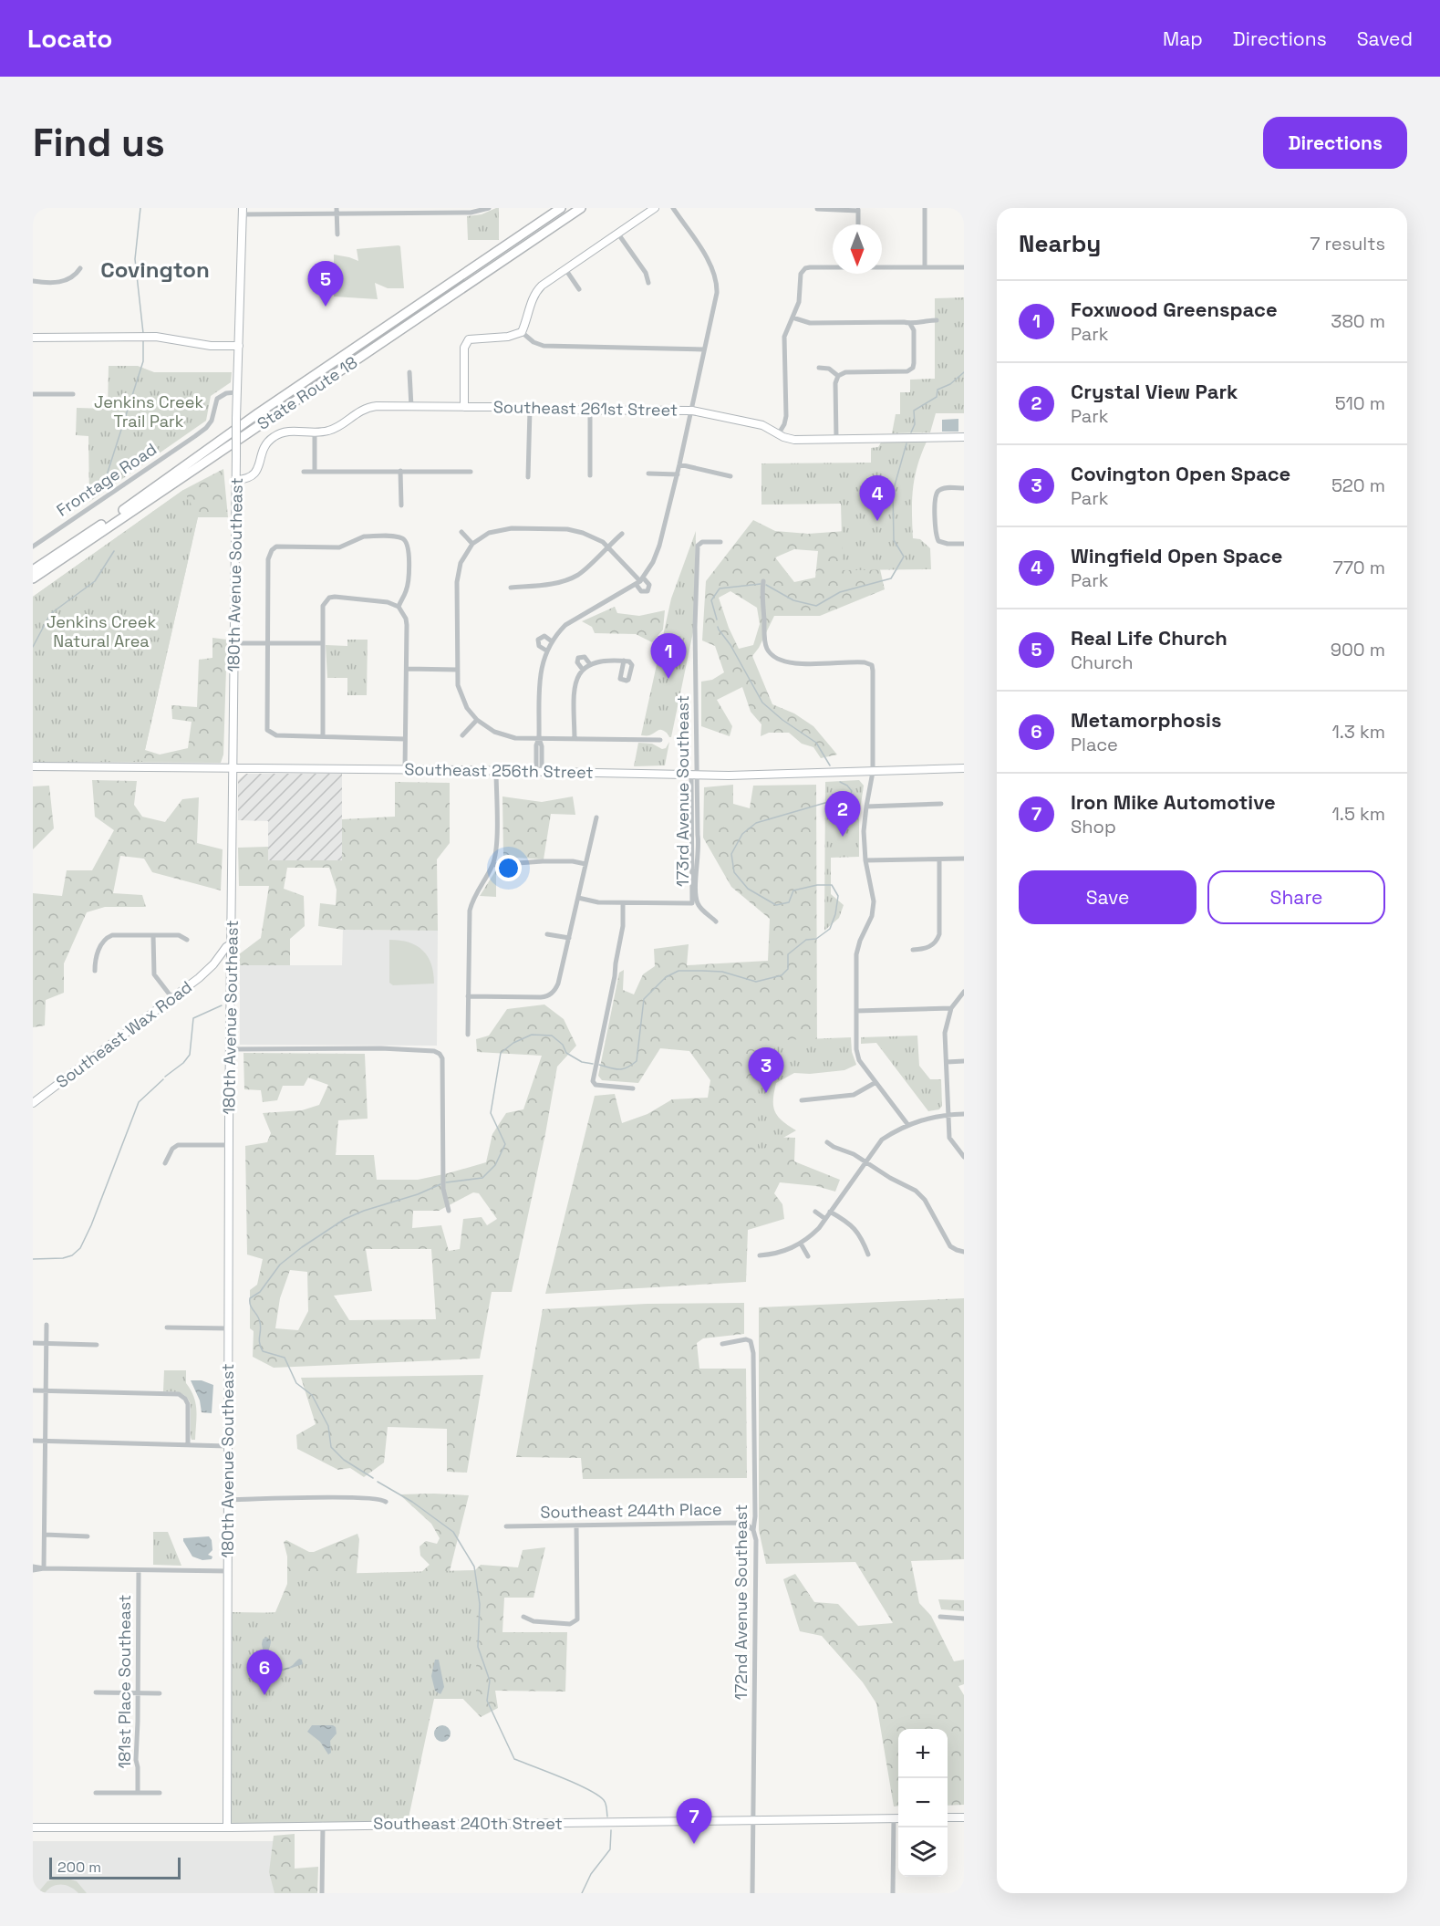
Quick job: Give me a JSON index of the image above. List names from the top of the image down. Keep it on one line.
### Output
{"streets":{"highway":["State Route 18"],"street":["Southeast 261st Street","Frontage Road","180th Avenue Southeast","Southeast 256th Street","173rd Avenue Southeast","Southeast Wax Road","Southeast 244th Place","172nd Avenue Southeast","181st Place Southeast","Southeast 240th Street"]},"crossings":[["Southeast 261st Street","180th Avenue Southeast"],["Frontage Road","180th Avenue Southeast"],["180th Avenue Southeast","Southeast 256th Street"],["180th Avenue Southeast","Southeast Wax Road"],["180th Avenue Southeast","Southeast 240th Street"],["Southeast 256th Street","173rd Avenue Southeast"],["Southeast 244th Place","172nd Avenue Southeast"],["172nd Avenue Southeast","Southeast 240th Street"]],"districts":["Covington"],"parks":["Jenkins Creek Trail Park","Jenkins Creek Natural Area"],"scale_bar":"200 m","north":"bottom","page":{"header":"Locato","nav":["Map","Directions","Saved"],"buttons":["Directions",["Save","Share"]],"title":"Find us","heading":["Nearby","7 results"],"pins":["5","4","1","2","3","6","7"],"list":[{"mark":"1","name":"Foxwood Greenspace","note":"Park","value":"380 m"},{"mark":"2","name":"Crystal View Park","note":"Park","value":"510 m"},{"mark":"3","name":"Covington Open Space","note":"Park","value":"520 m"},{"mark":"4","name":"Wingfield Open Space","note":"Park","value":"770 m"},{"mark":"5","name":"Real Life Church","note":"Church","value":"900 m"},{"mark":"6","name":"Metamorphosis","note":"Place","value":"1.3 km"},{"mark":"7","name":"Iron Mike Automotive","note":"Shop","value":"1.5 km"}],"map_buttons":["+","−"],"scale":"200 m"}}
